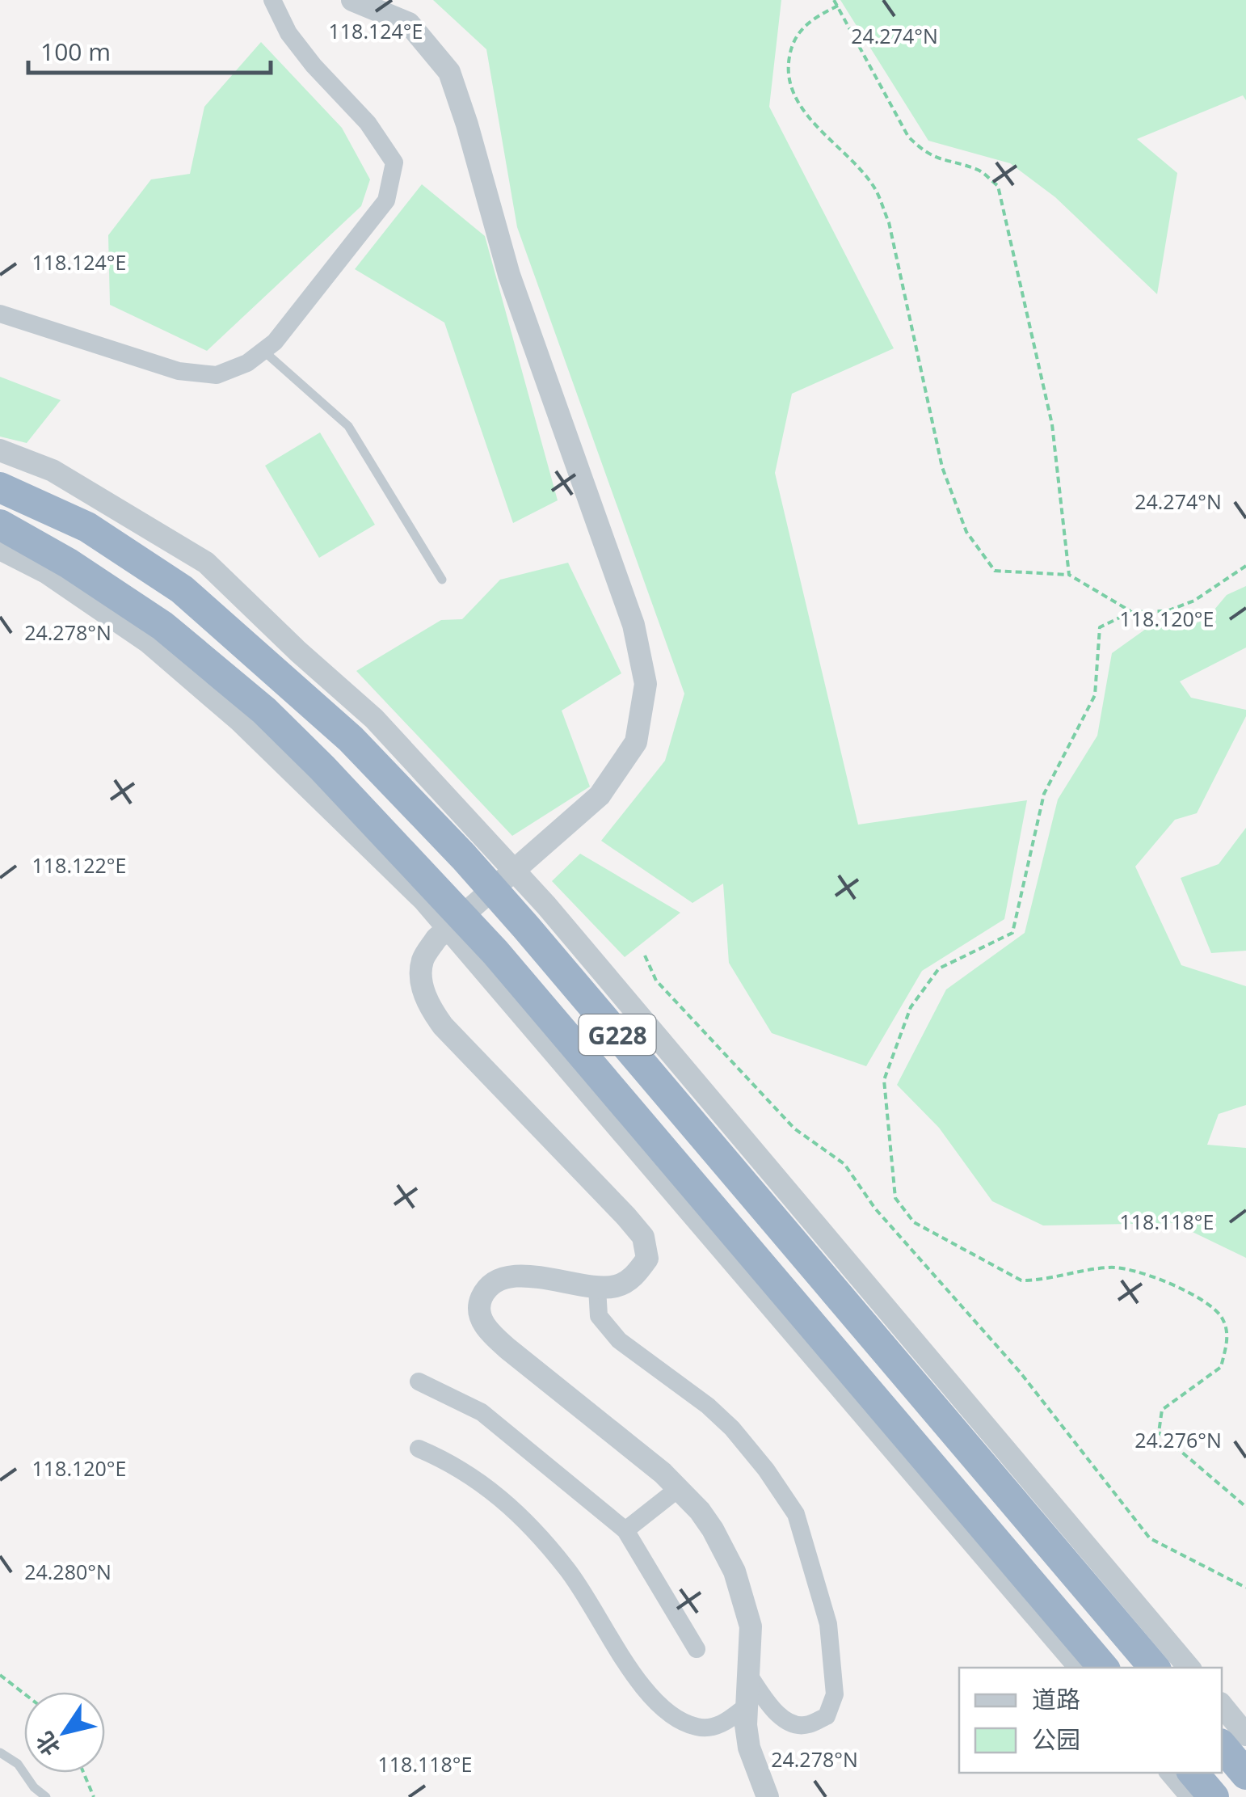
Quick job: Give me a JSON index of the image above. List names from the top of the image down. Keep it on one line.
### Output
{"streets":{"highway":["G228"]},"legend":["道路","公园"],"scale_bar":"100 m","north":"bottom left","coordinates":["118.124°E","24.274°N","118.120°E","24.278°N","118.122°E","118.118°E","24.276°N","24.280°N"]}
